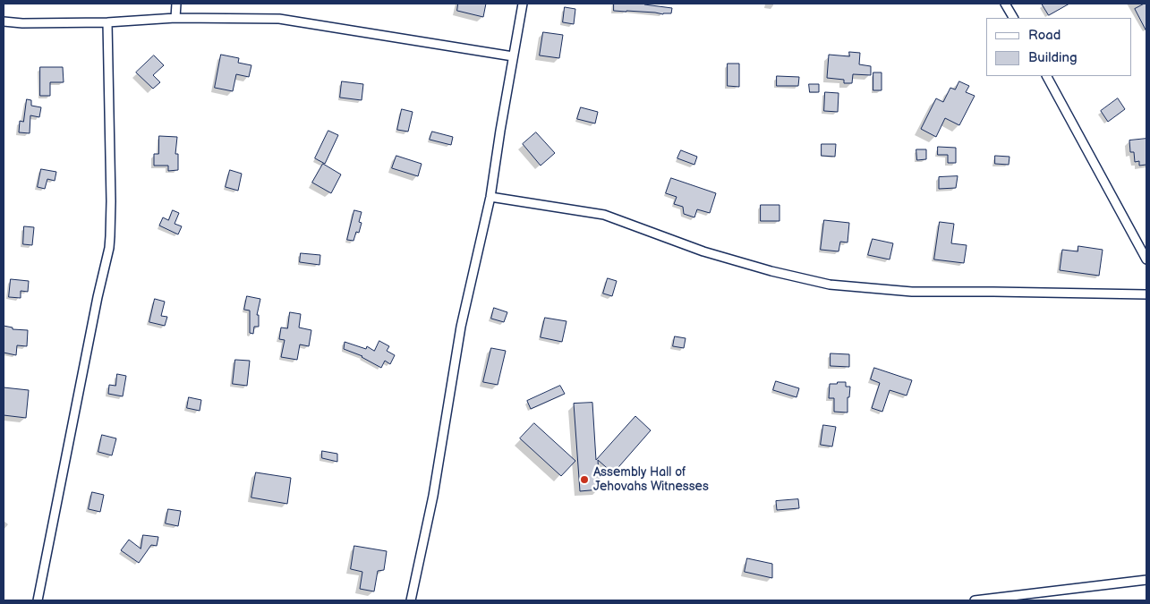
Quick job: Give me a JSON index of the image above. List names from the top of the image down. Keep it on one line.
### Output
{"places":["Assembly Hall of Jehovahs Witnesses"],"legend":["Road","Building"]}
